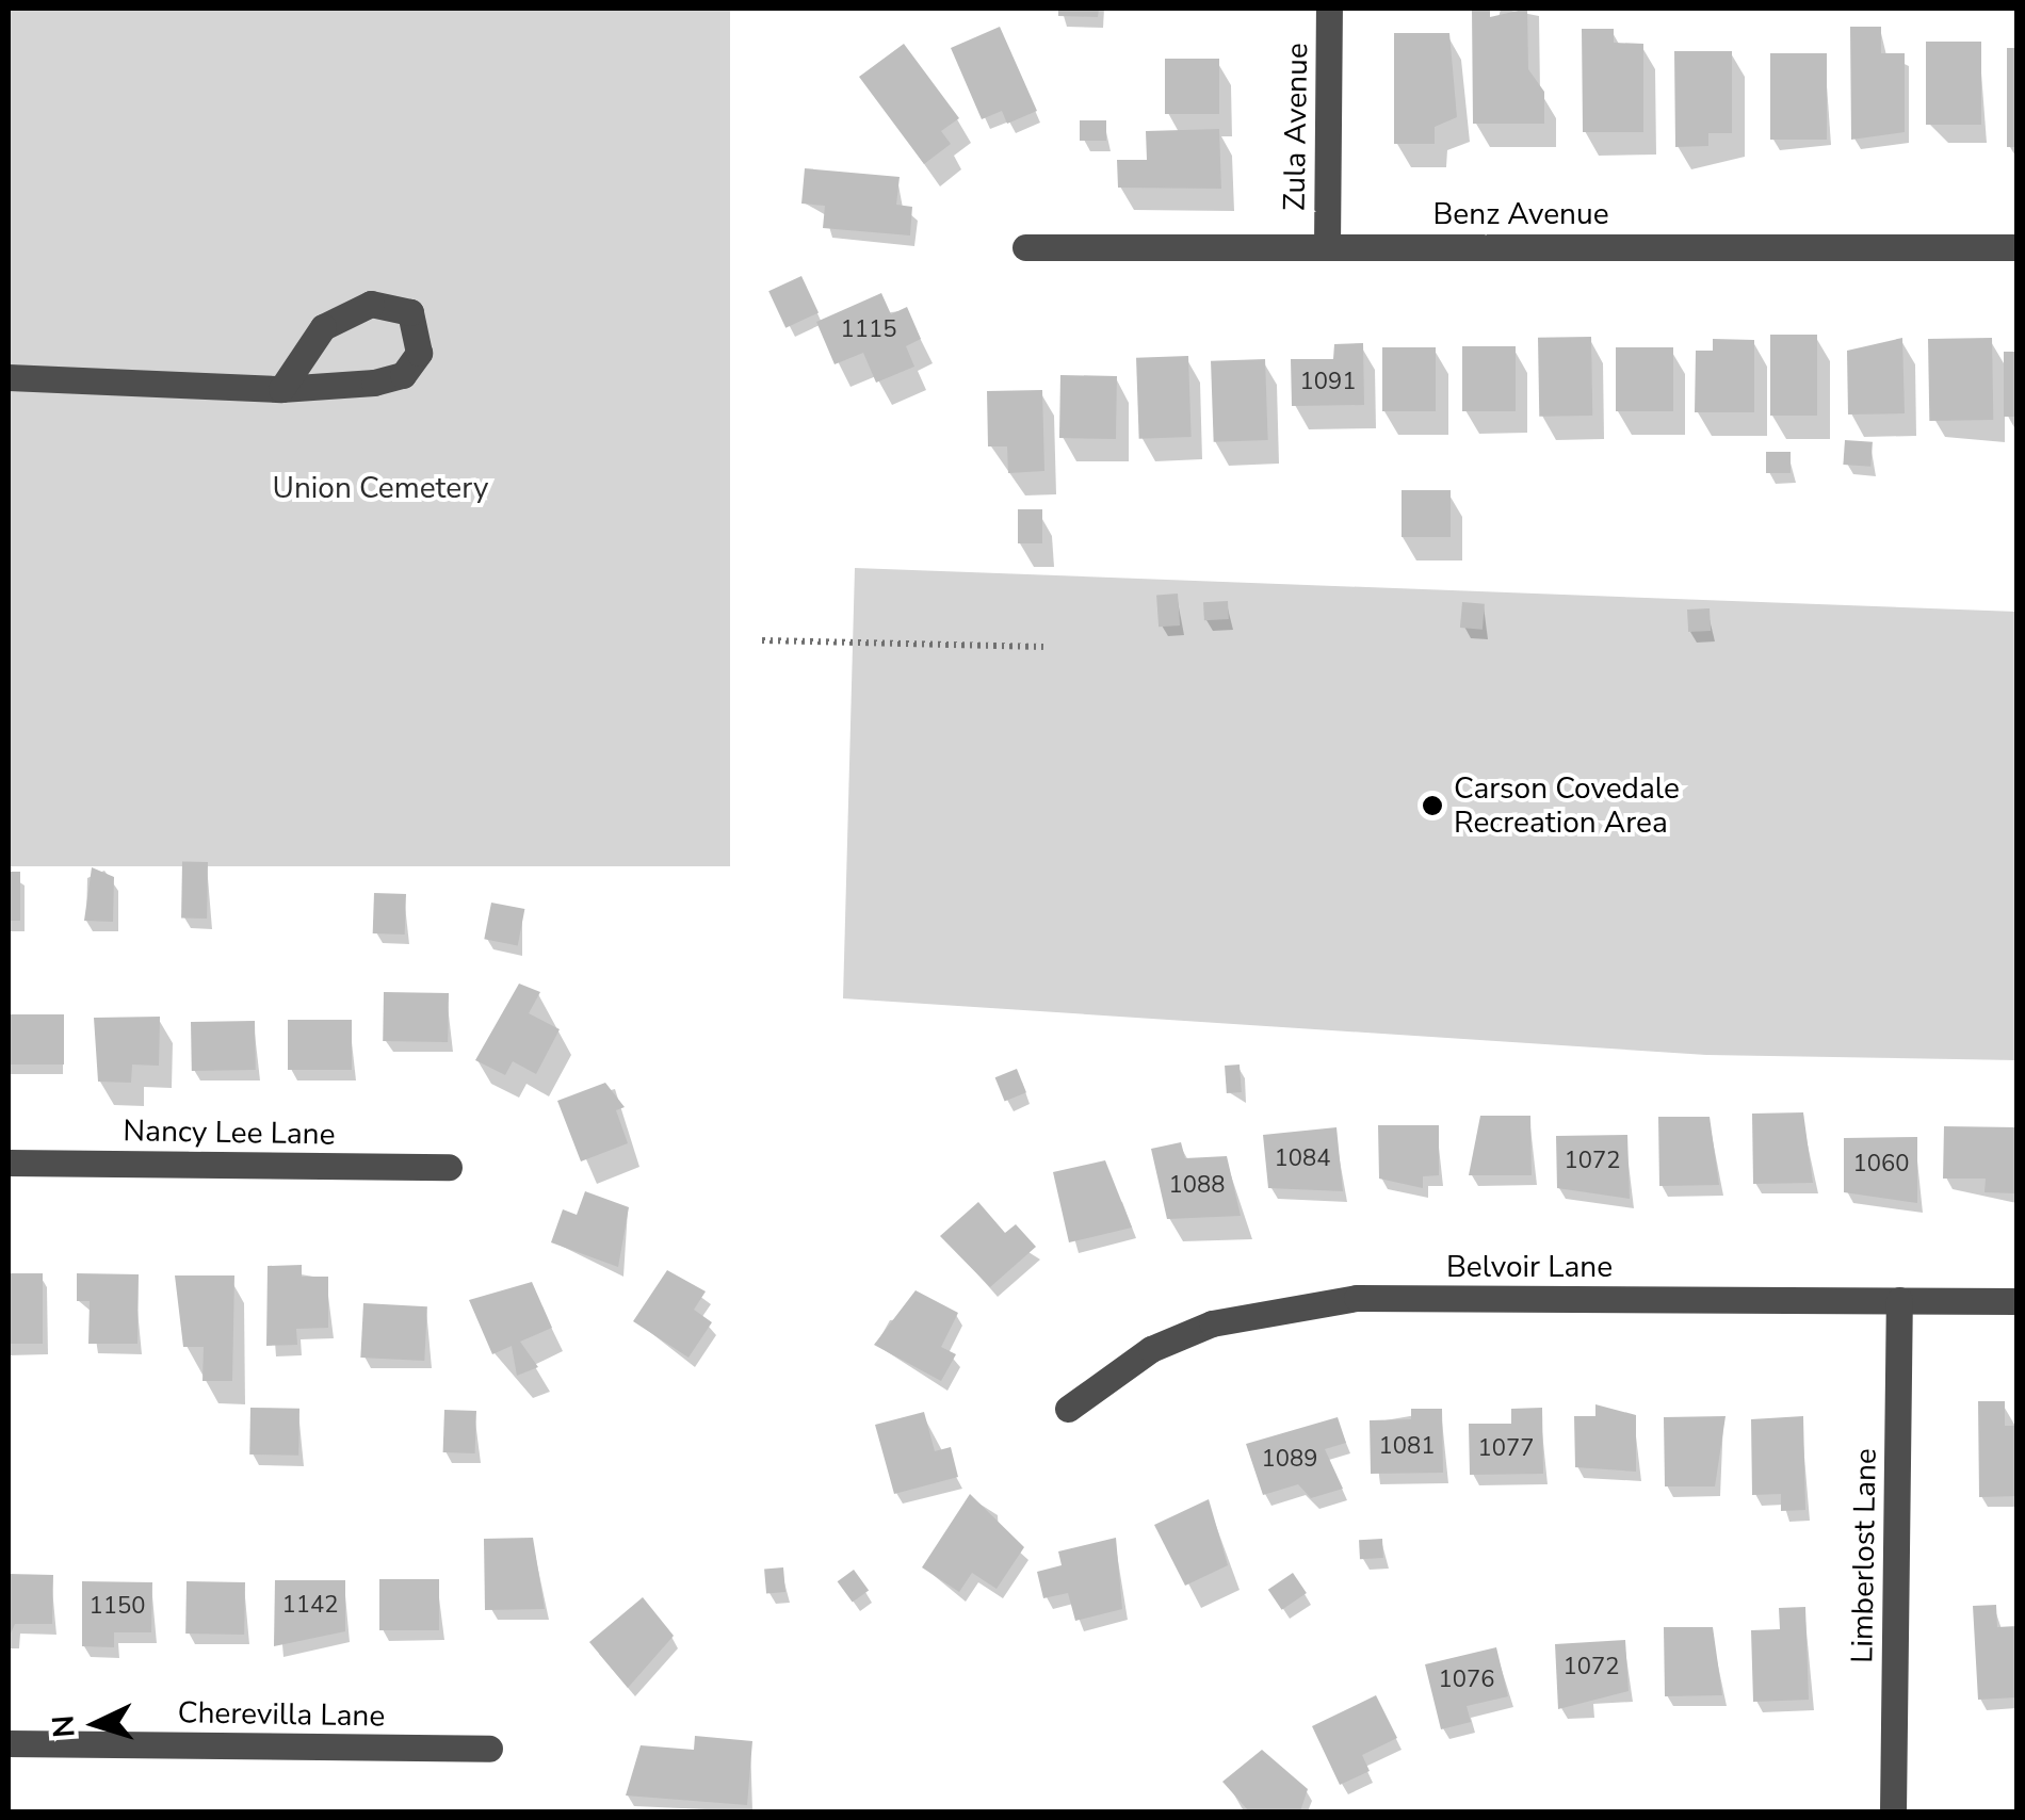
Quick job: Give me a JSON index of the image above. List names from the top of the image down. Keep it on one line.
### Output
{"streets":{"street":["Zula Avenue","Benz Avenue","Nancy Lee Lane","Belvoir Lane","Limberlost Lane","Cherevilla Lane"]},"crossings":[["Zula Avenue","Benz Avenue"],["Belvoir Lane","Limberlost Lane"]],"parks":["Union Cemetery"],"places":["Carson Covedale Recreation Area"],"house_numbers":["1115","1091","1084","1072","1060","1088","1081","1077","1089","1142","1150","1072","1076"],"north":"left"}
